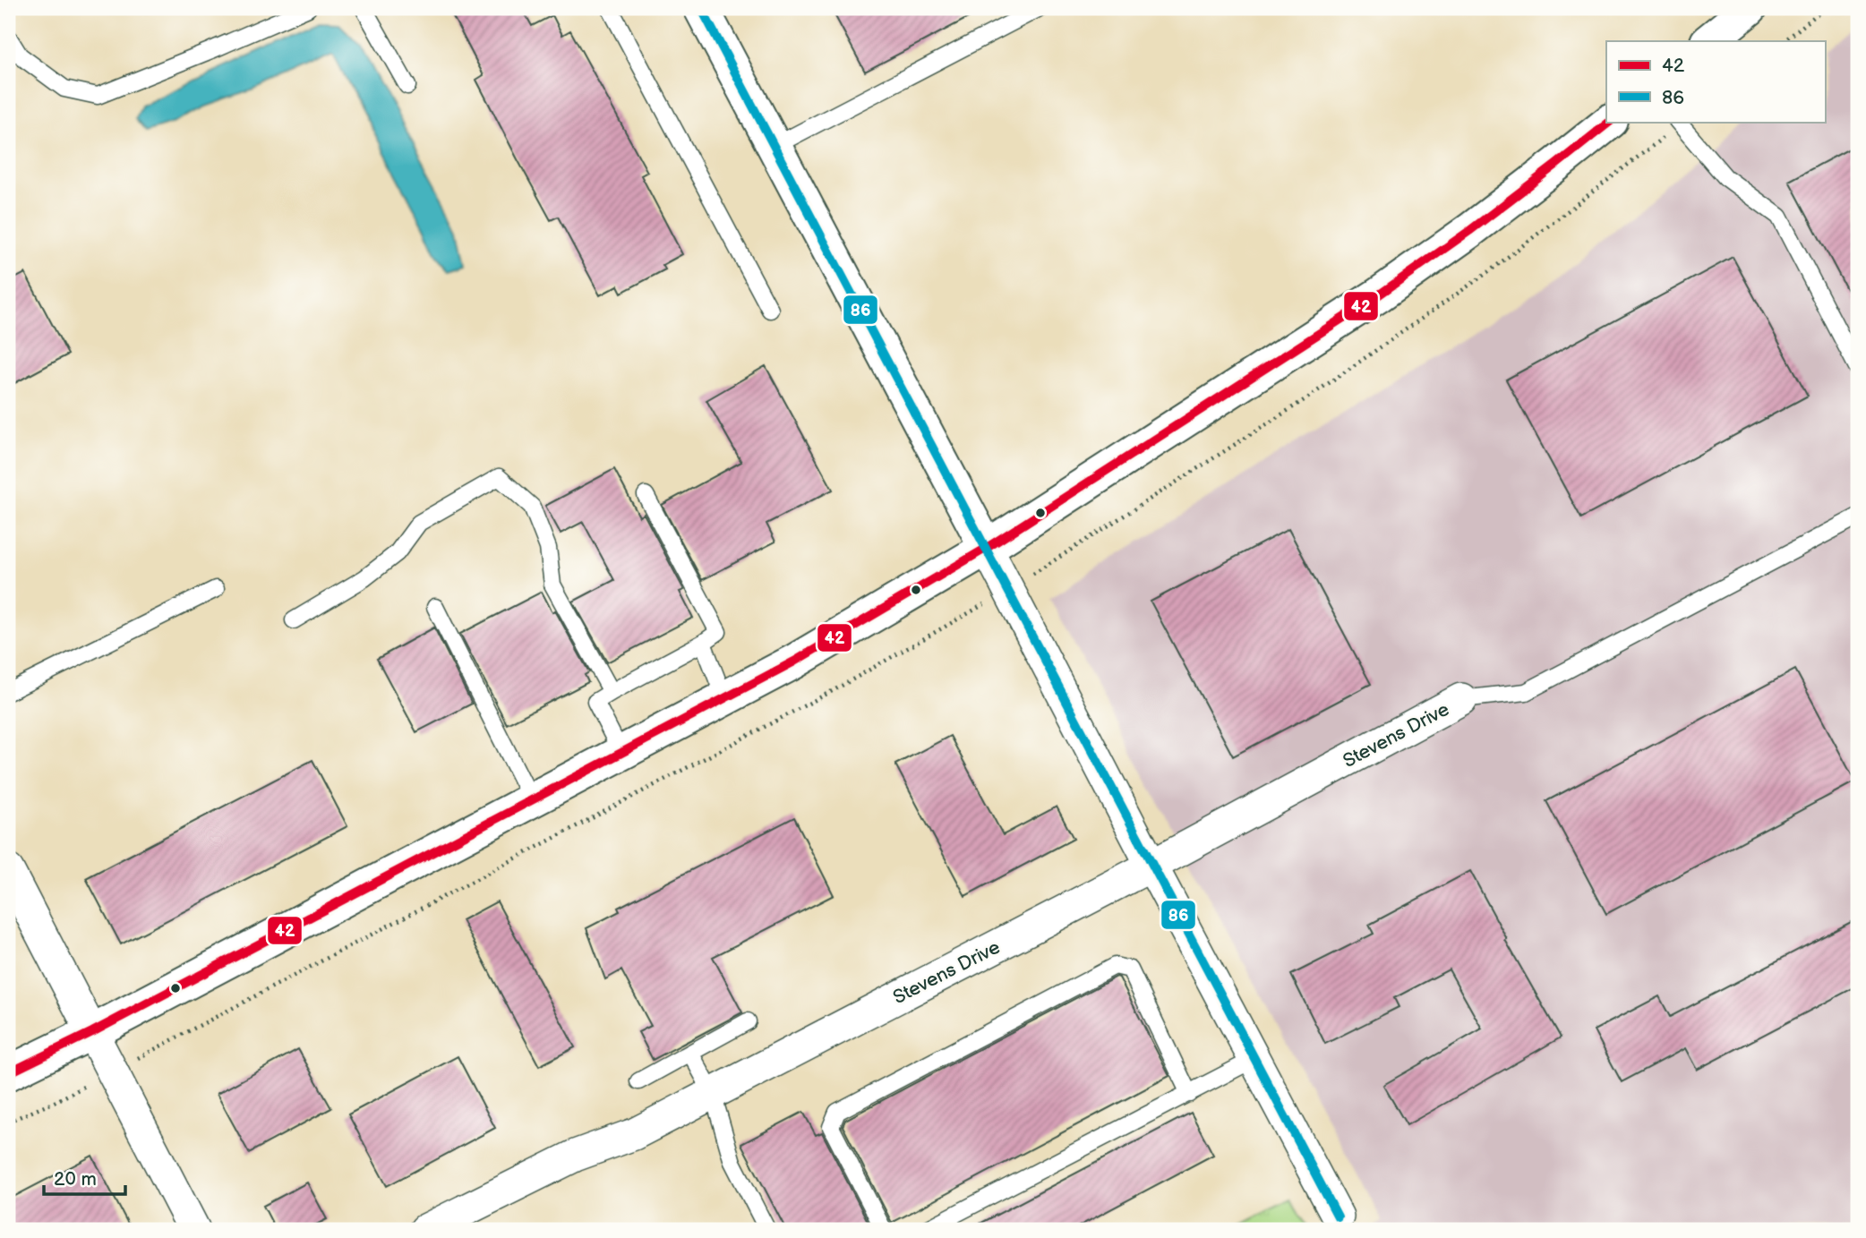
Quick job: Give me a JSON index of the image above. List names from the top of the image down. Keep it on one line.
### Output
{"streets":{"street":["Stevens Drive"]},"lines":["transit line 86","transit line 42"],"legend":["42","86"],"scale_bar":"20 m"}
